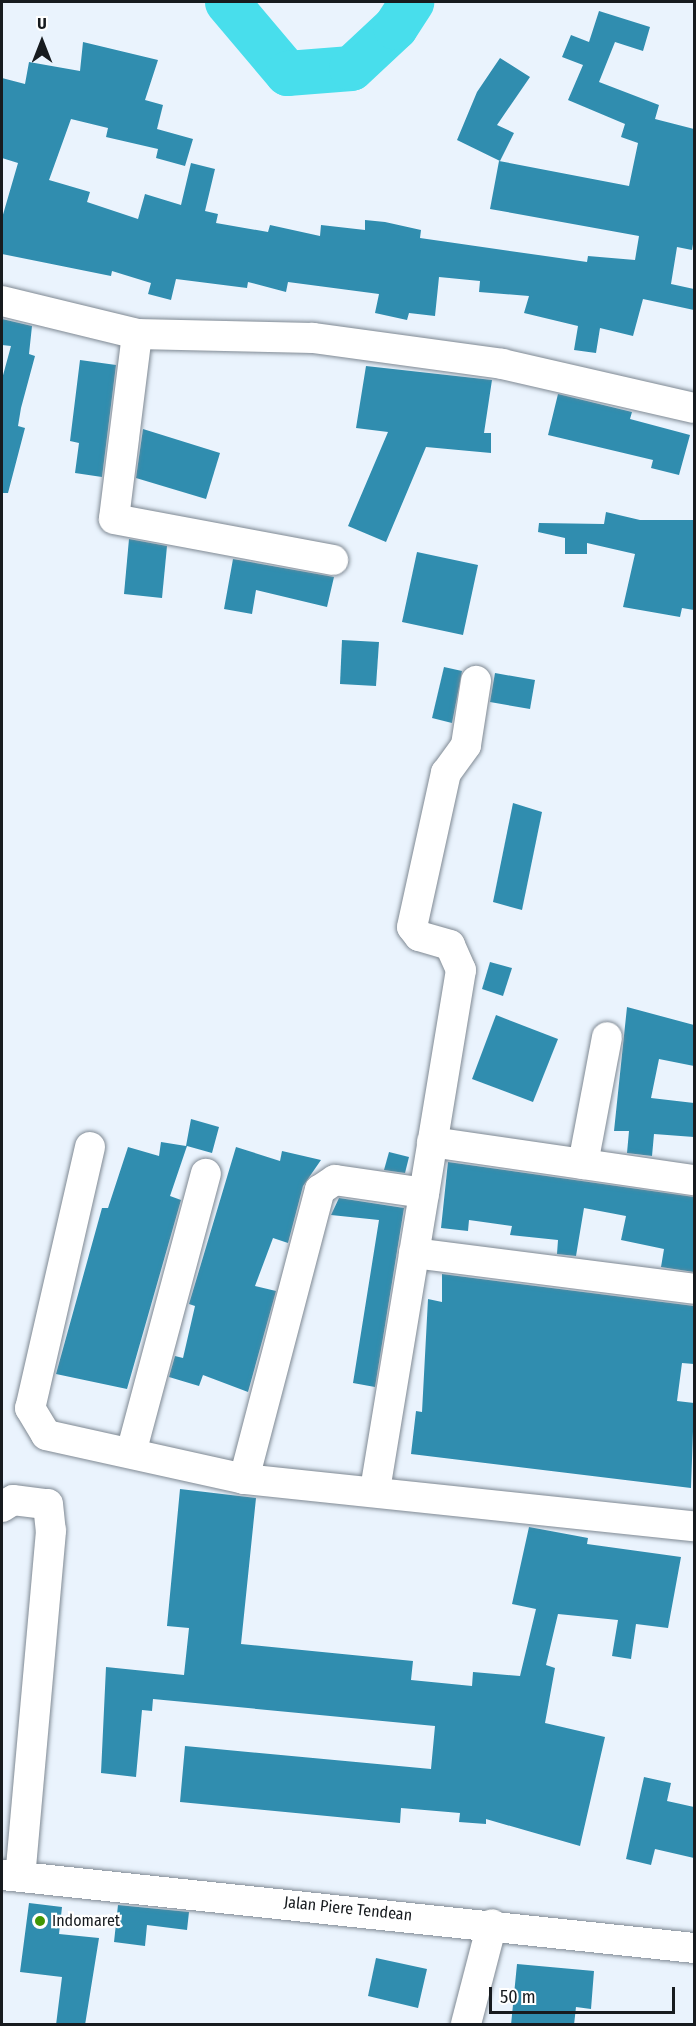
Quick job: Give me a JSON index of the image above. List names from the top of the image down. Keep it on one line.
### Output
{"streets":{"street":["Jalan Piere Tendean"]},"places":["Indomaret"],"scale_bar":"50 m","north":"top"}
